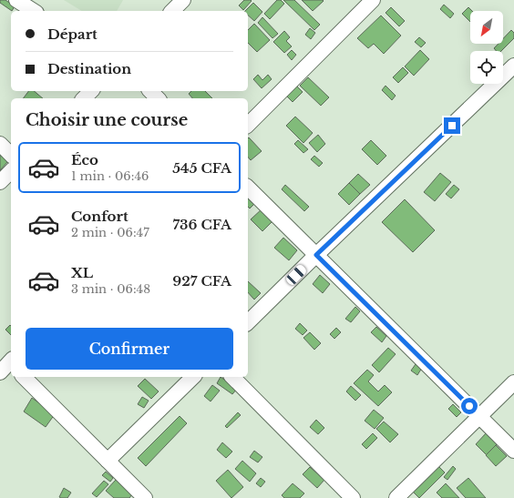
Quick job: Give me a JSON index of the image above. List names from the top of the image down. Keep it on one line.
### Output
{"north":"bottom left","page":{"banner":["Départ","Destination"],"heading":"Choisir une course","list":[{"name":"Éco","note":"1 min · 06:46","value":"545 CFA"},{"name":"Confort","note":"2 min · 06:47","value":"736 CFA"},{"name":"XL","note":"3 min · 06:48","value":"927 CFA"}],"buttons":"Confirmer"}}
